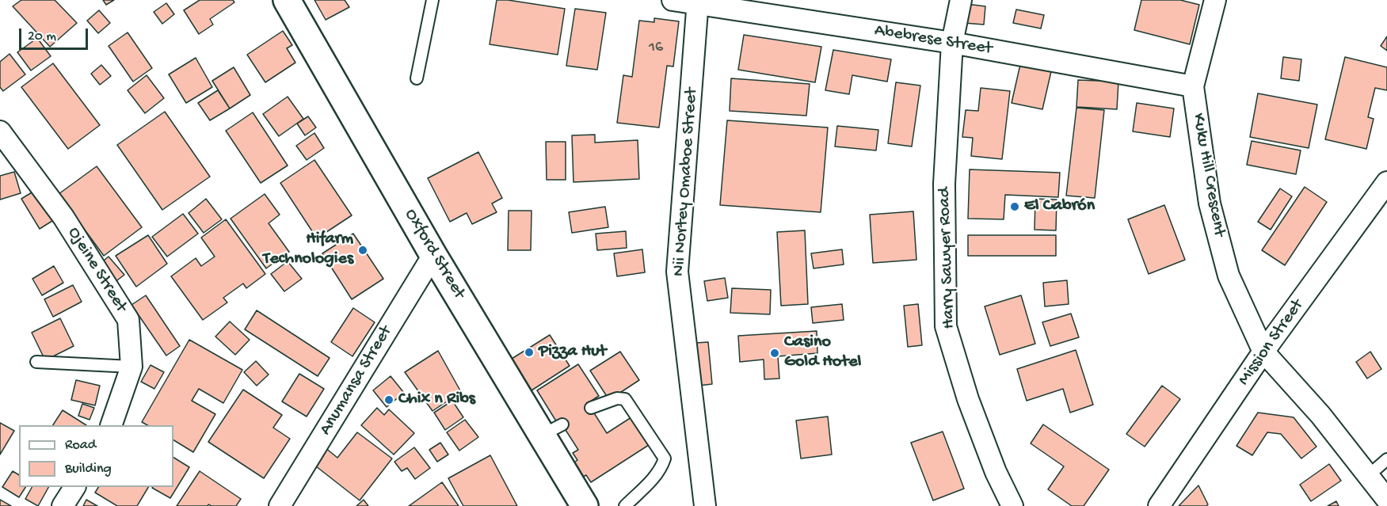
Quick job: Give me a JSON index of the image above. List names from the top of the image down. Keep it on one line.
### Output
{"streets":{"main road":["Oxford Street"],"street":["Abebrese Street","Kuku Hill Crescent","Nii Nortey Omaboe Street","Harry Sawyer Road","Ojeine Street","Mission Street","Anumansa Street"]},"crossings":[["Abebrese Street","Kuku Hill Crescent"],["Abebrese Street","Nii Nortey Omaboe Street"],["Abebrese Street","Harry Sawyer Road"],["Kuku Hill Crescent","Mission Street"],["Oxford Street","Anumansa Street"]],"places":["El Cabrón","Hifarm Technologies","Pizza Hut","Casino Gold Hotel","Chix n Ribs"],"house_numbers":["16"],"legend":["Road","Building"],"scale_bar":"20 m"}
